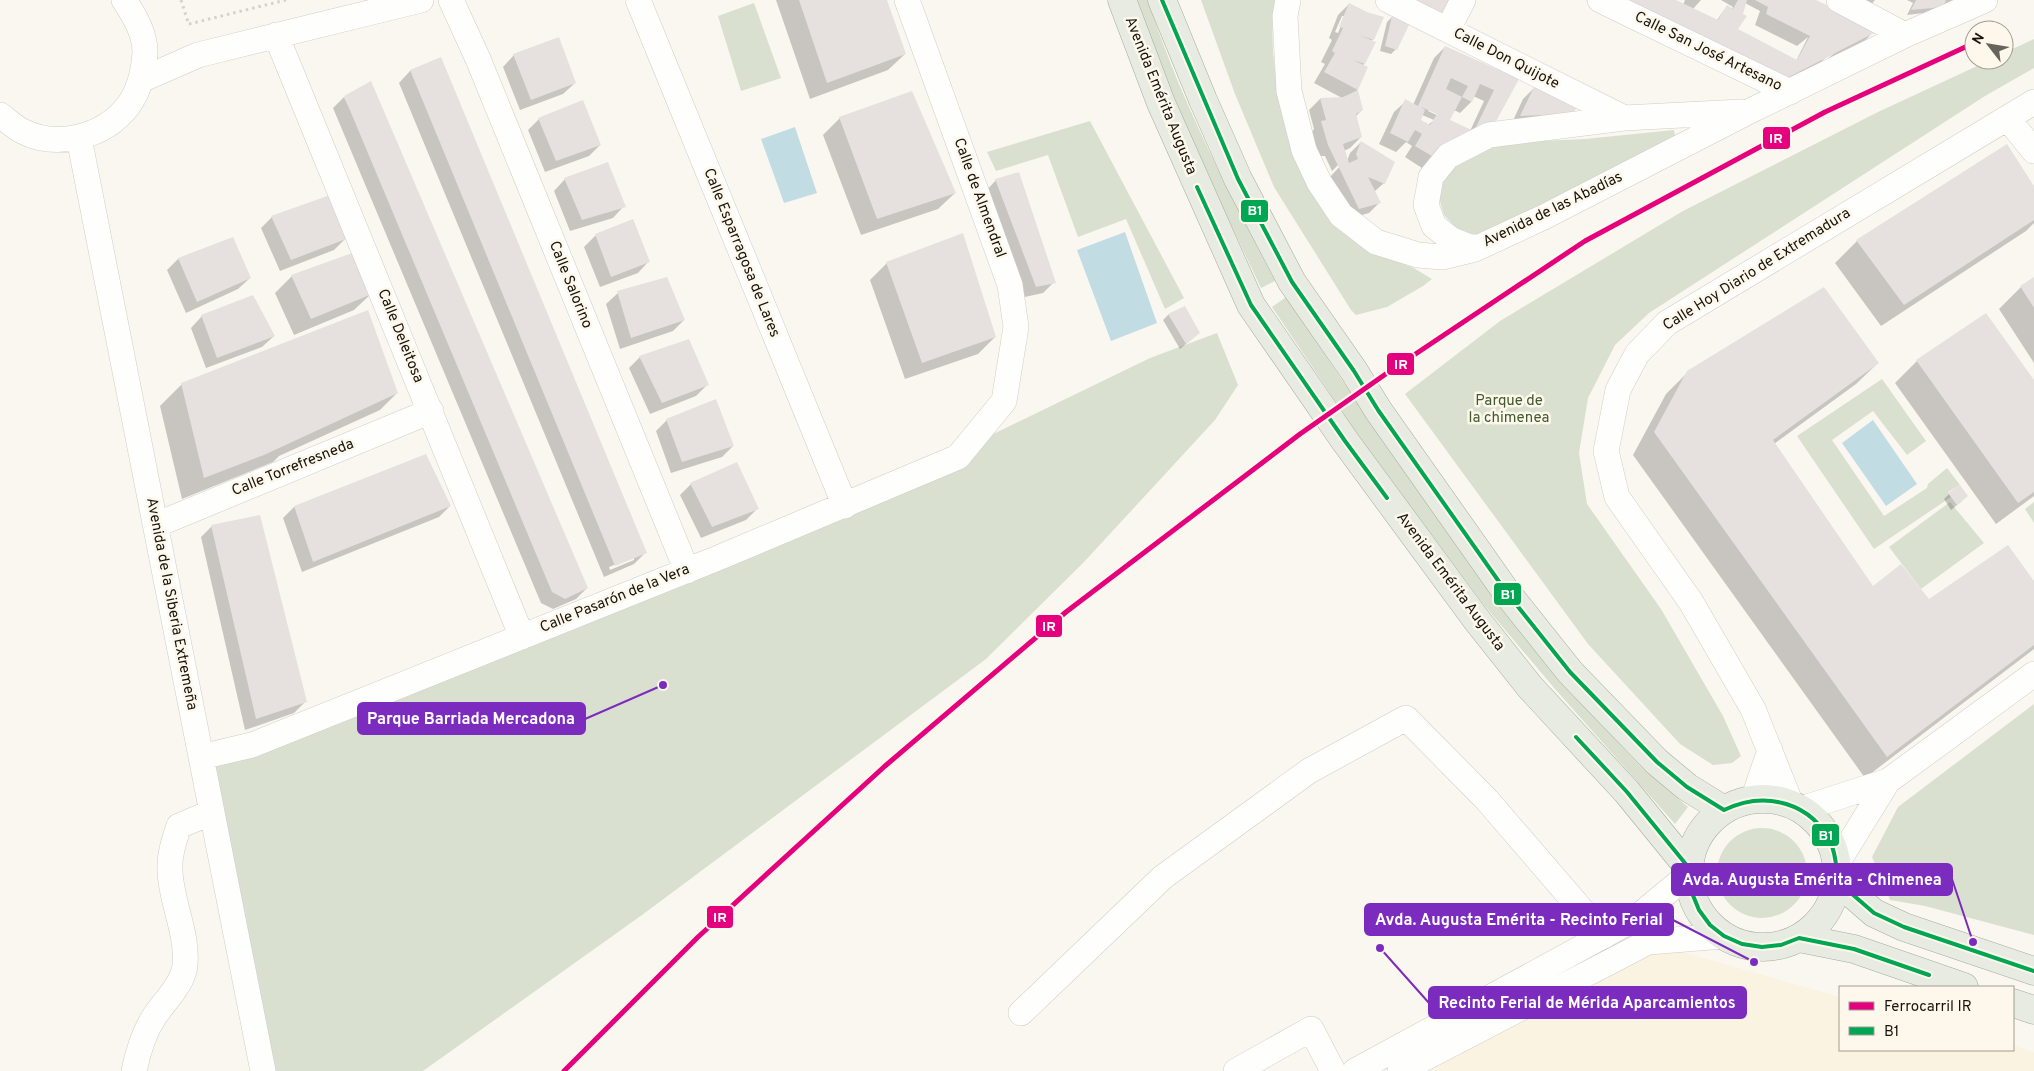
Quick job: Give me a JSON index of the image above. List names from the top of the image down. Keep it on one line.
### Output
{"streets":{"main road":["Avenida Emérita Augusta"],"street":["Calle San José Artesano","Calle Don Quijote","Calle de Almendral","Avenida de las Abadías","Calle Esparragosa de Lares","Calle Hoy Diario de Extremadura","Calle Salorino","Calle Deleitosa","Calle Torrefresneda","Calle Pasarón de la Vera","Avenida de la Siberia Extremeña"]},"crossings":[["Calle San José Artesano","Avenida de las Abadías"],["Calle Don Quijote","Avenida de las Abadías"],["Avenida Emérita Augusta","Calle Hoy Diario de Extremadura"],["Calle de Almendral","Calle Pasarón de la Vera"],["Calle Esparragosa de Lares","Calle Pasarón de la Vera"],["Calle Salorino","Calle Pasarón de la Vera"],["Calle Deleitosa","Calle Torrefresneda"],["Calle Deleitosa","Calle Pasarón de la Vera"],["Calle Torrefresneda","Avenida de la Siberia Extremeña"],["Calle Pasarón de la Vera","Avenida de la Siberia Extremeña"]],"parks":["Parque de la chimenea"],"places":["Parque Barriada Mercadona","Avda. Augusta Emérita - Chimenea","Recinto Ferial de Mérida Aparcamientos","Avda. Augusta Emérita - Recinto Ferial"],"lines":["transit line B1","rail line IR"],"legend":["Ferrocarril IR","B1"],"north":"top left"}
